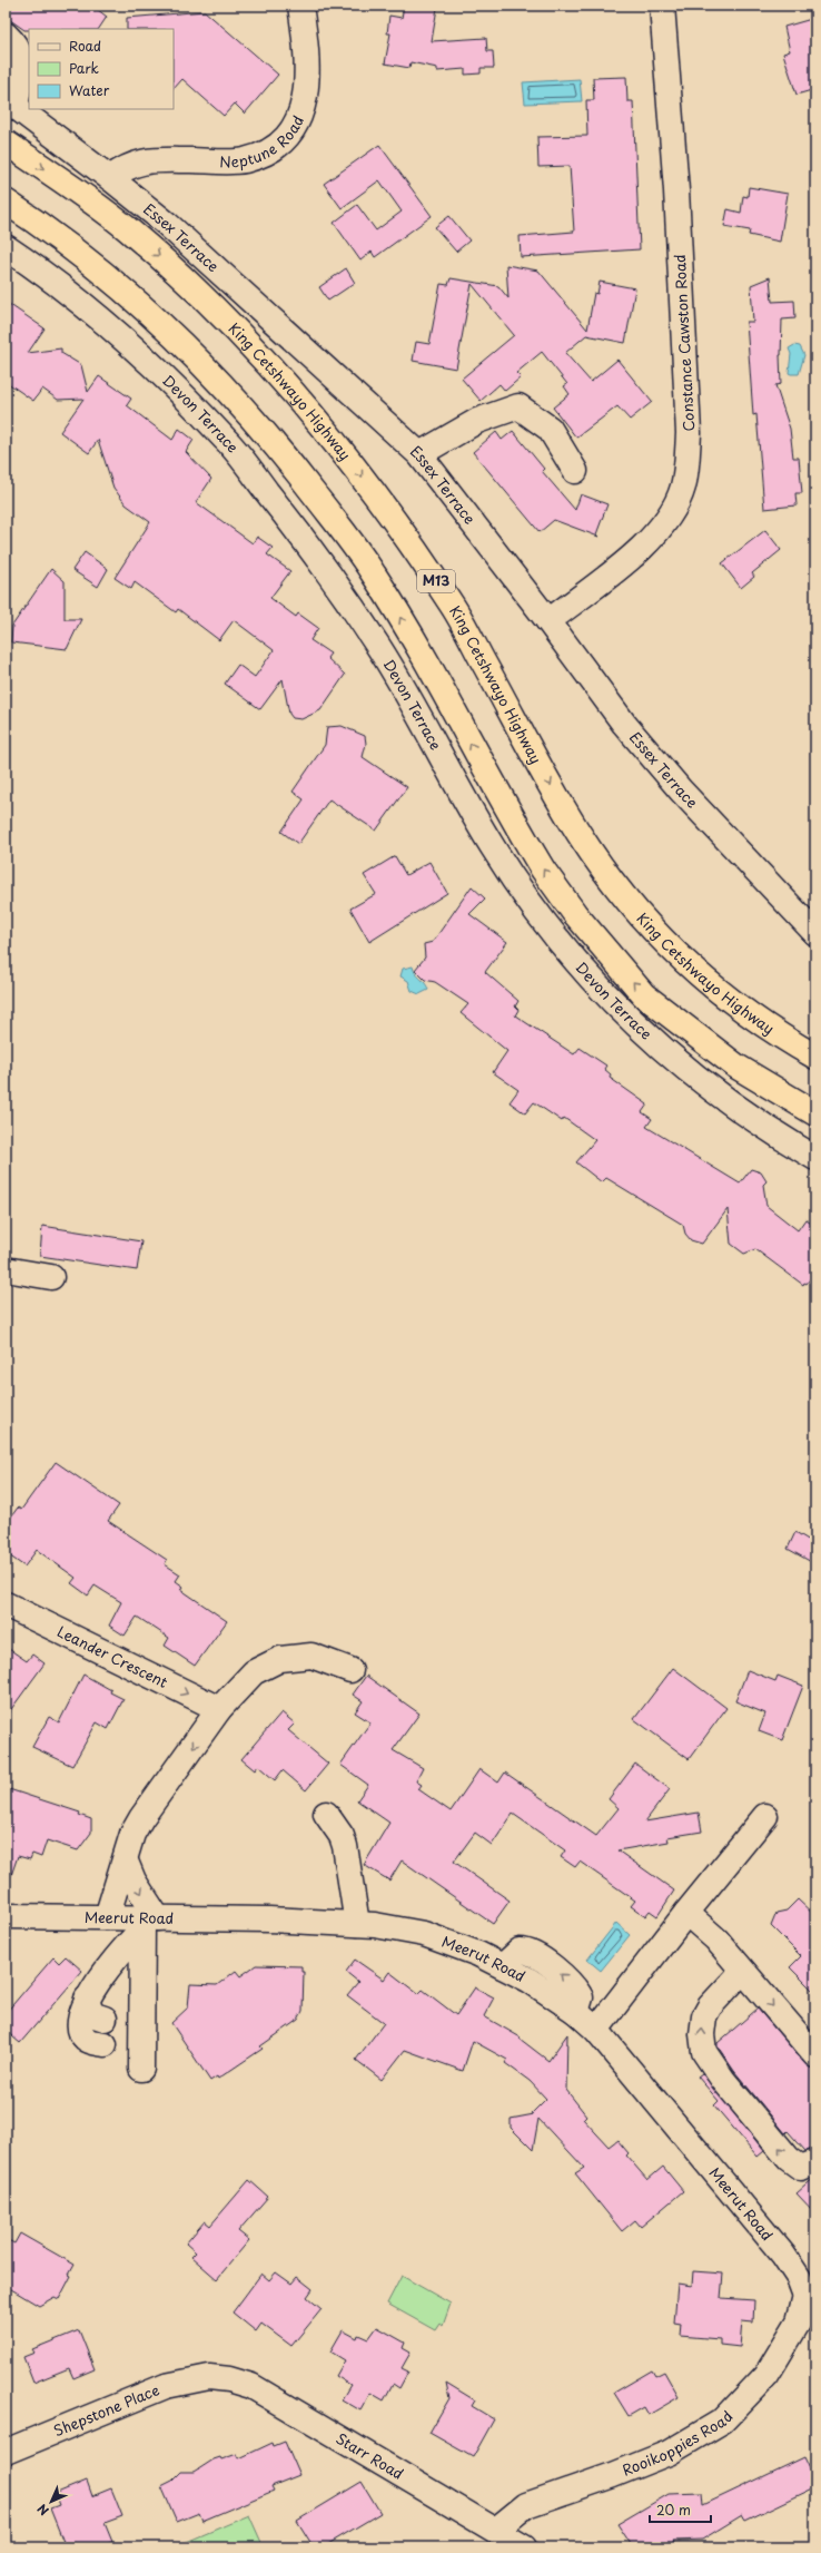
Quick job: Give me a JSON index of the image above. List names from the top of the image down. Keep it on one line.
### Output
{"streets":{"highway":["King Cetshwayo Highway","M13"],"street":["Neptune Road","Essex Terrace","Constance Cawston Road","Devon Terrace","Leander Crescent","Meerut Road","Shepstone Place","Rooikoppies Road","Starr Road"]},"crossings":[["Neptune Road","Essex Terrace"],["Essex Terrace","Constance Cawston Road"],["Meerut Road","Rooikoppies Road"],["Shepstone Place","Starr Road"],["Rooikoppies Road","Starr Road"]],"one_way":["Leander Crescent"],"legend":["Road","Park","Water"],"scale_bar":"20 m","north":"bottom left"}
